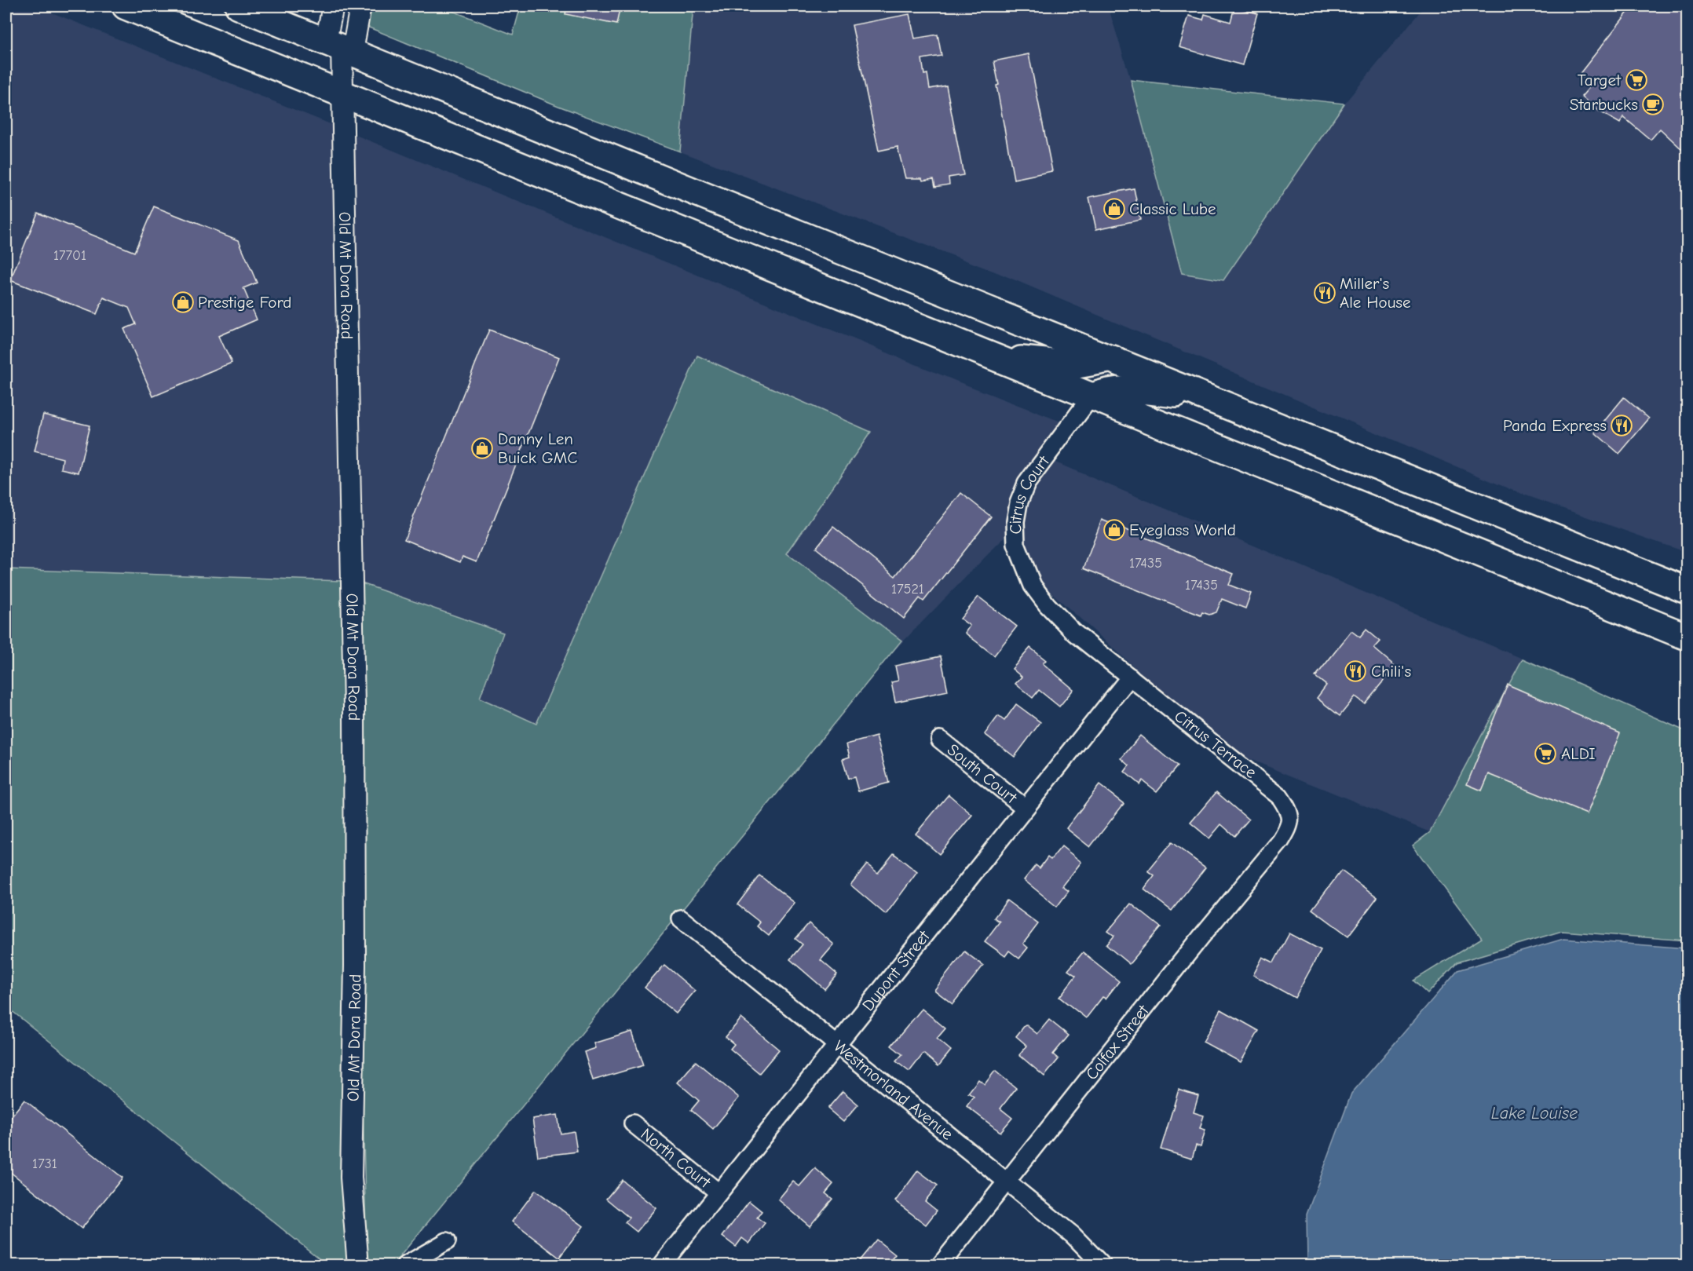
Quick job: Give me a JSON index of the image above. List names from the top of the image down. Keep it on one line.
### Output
{"streets":{"street":["Old Mt Dora Road","Citrus Court","Citrus Terrace","South Court","Dupont Street","Colfax Street","Westmorland Avenue","North Court"]},"crossings":[["Citrus Court","Citrus Terrace"],["Citrus Court","Dupont Street"],["Citrus Terrace","Dupont Street"],["Citrus Terrace","Colfax Street"],["South Court","Dupont Street"],["Dupont Street","Westmorland Avenue"],["Dupont Street","North Court"],["Colfax Street","Westmorland Avenue"]],"water":["Lake Louise"],"places":{"supermarket":["Target","ALDI"],"cafe":["Starbucks"],"shop":["Classic Lube","Prestige Ford","Danny Len Buick GMC","Eyeglass World"],"restaurant":["Miller's Ale House","Panda Express","Chili's"]},"house_numbers":["17701","17435","17435","17521","1731"]}
